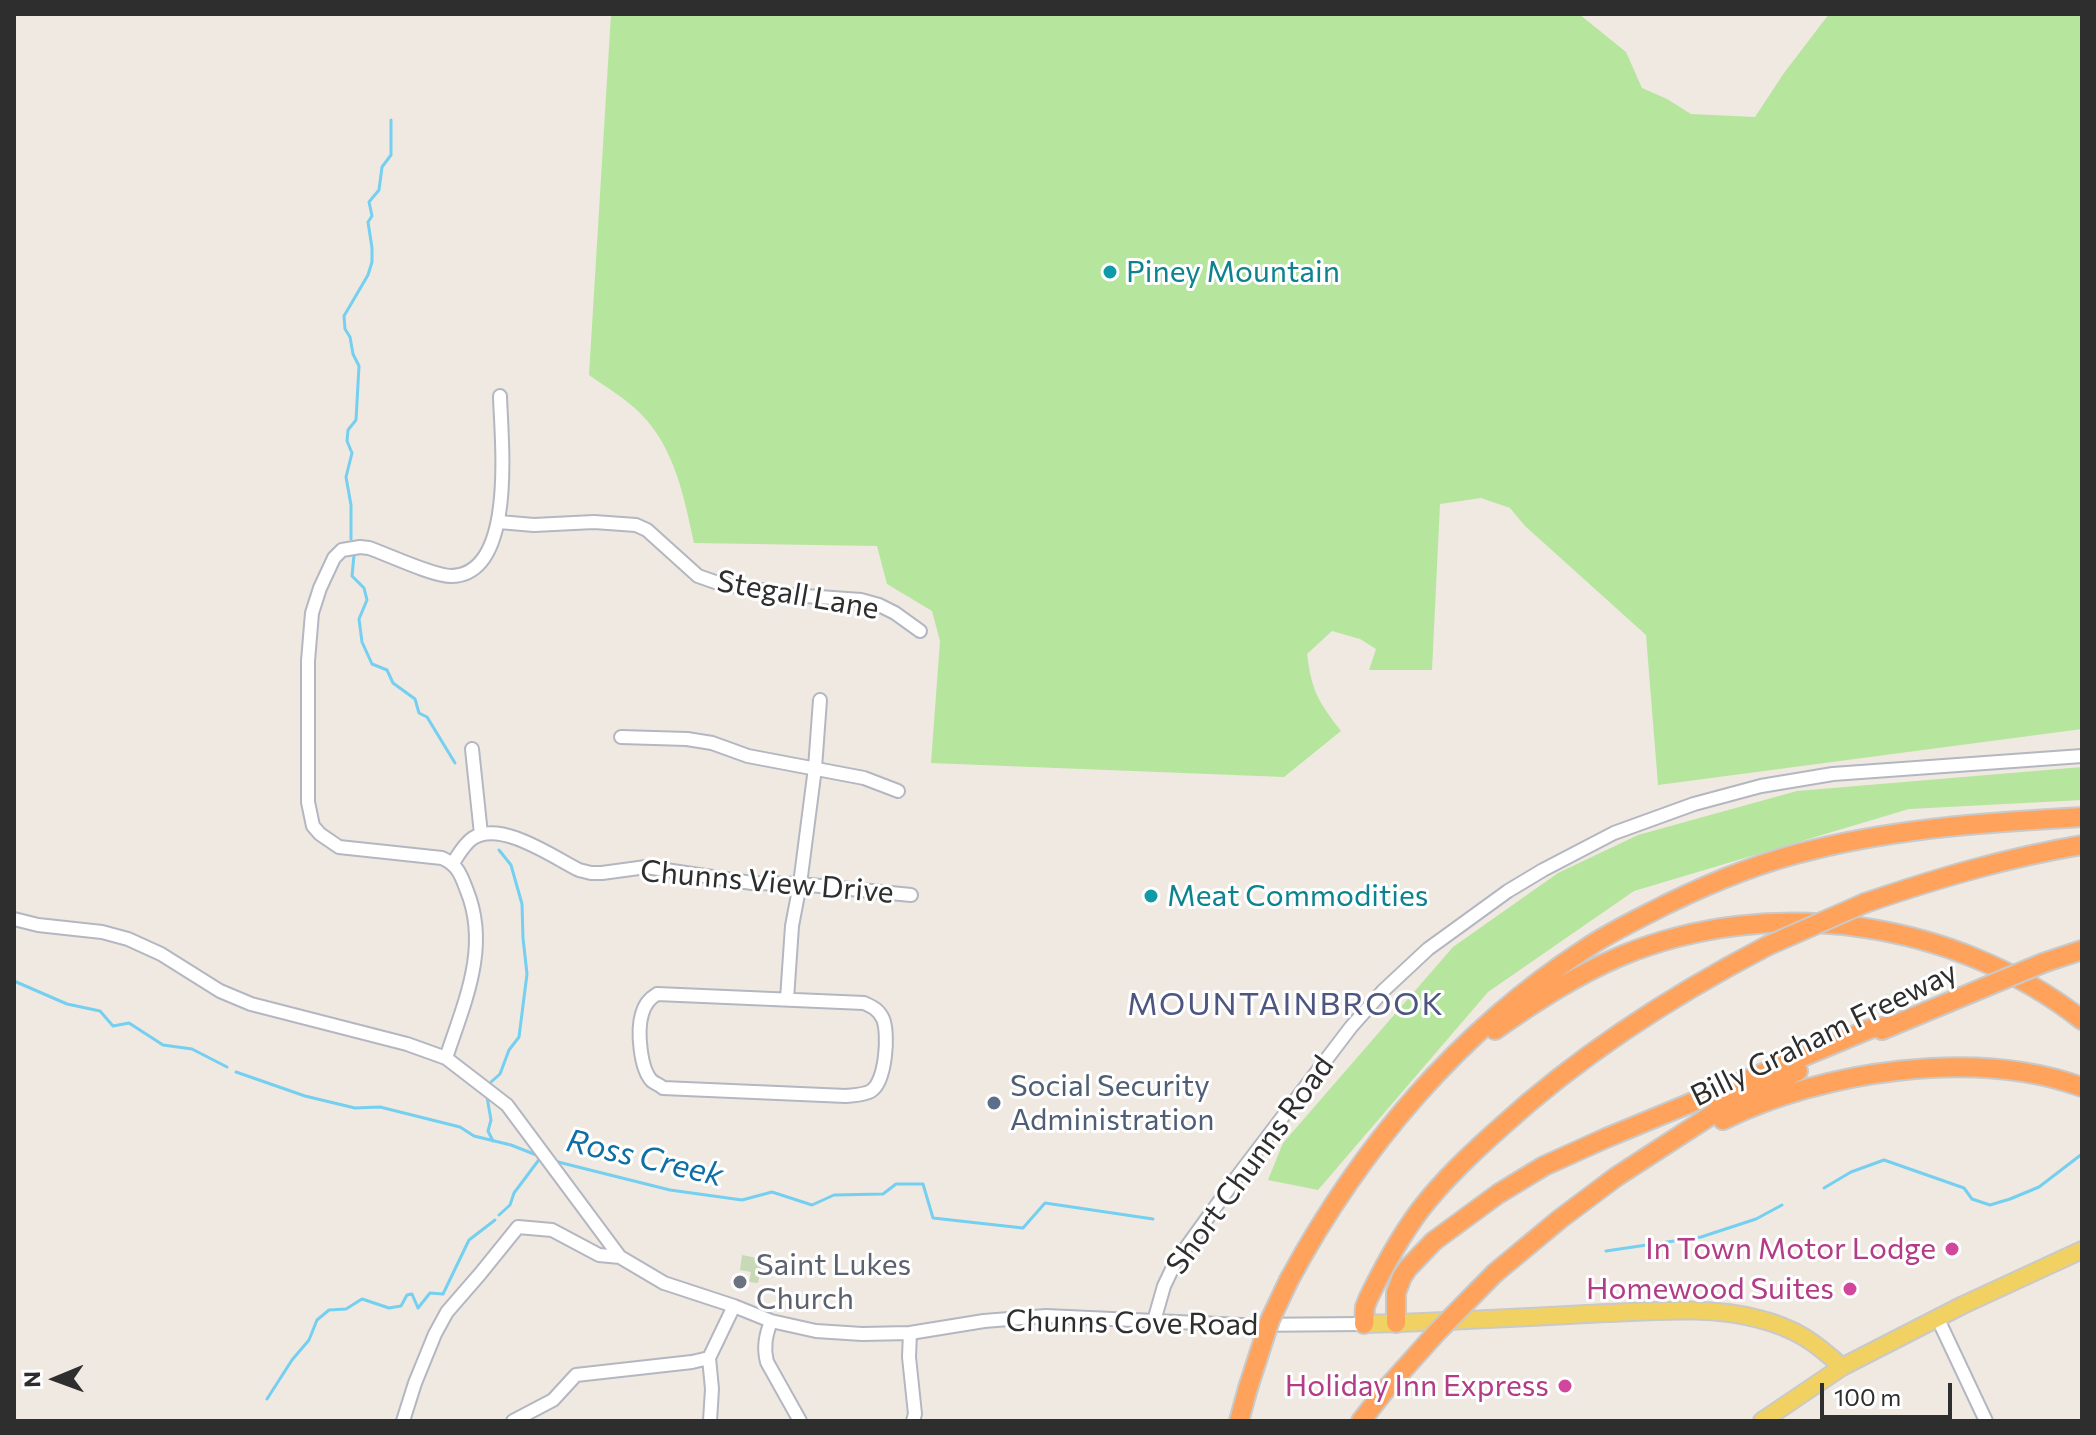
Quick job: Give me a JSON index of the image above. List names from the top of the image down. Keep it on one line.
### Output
{"streets":{"highway":["Billy Graham Freeway"],"main road":["Chunns Cove Road"],"street":["Stegall Lane","Chunns View Drive","Short Chunns Road"]},"crossings":[["Short Chunns Road","Chunns Cove Road"]],"districts":["MOUNTAINBROOK"],"water":["Ross Creek"],"places":["Piney Mountain","Meat Commodities","Social Security Administration","In Town Motor Lodge","Saint Lukes Church","Homewood Suites","Holiday Inn Express"],"scale_bar":"100 m","north":"left"}
